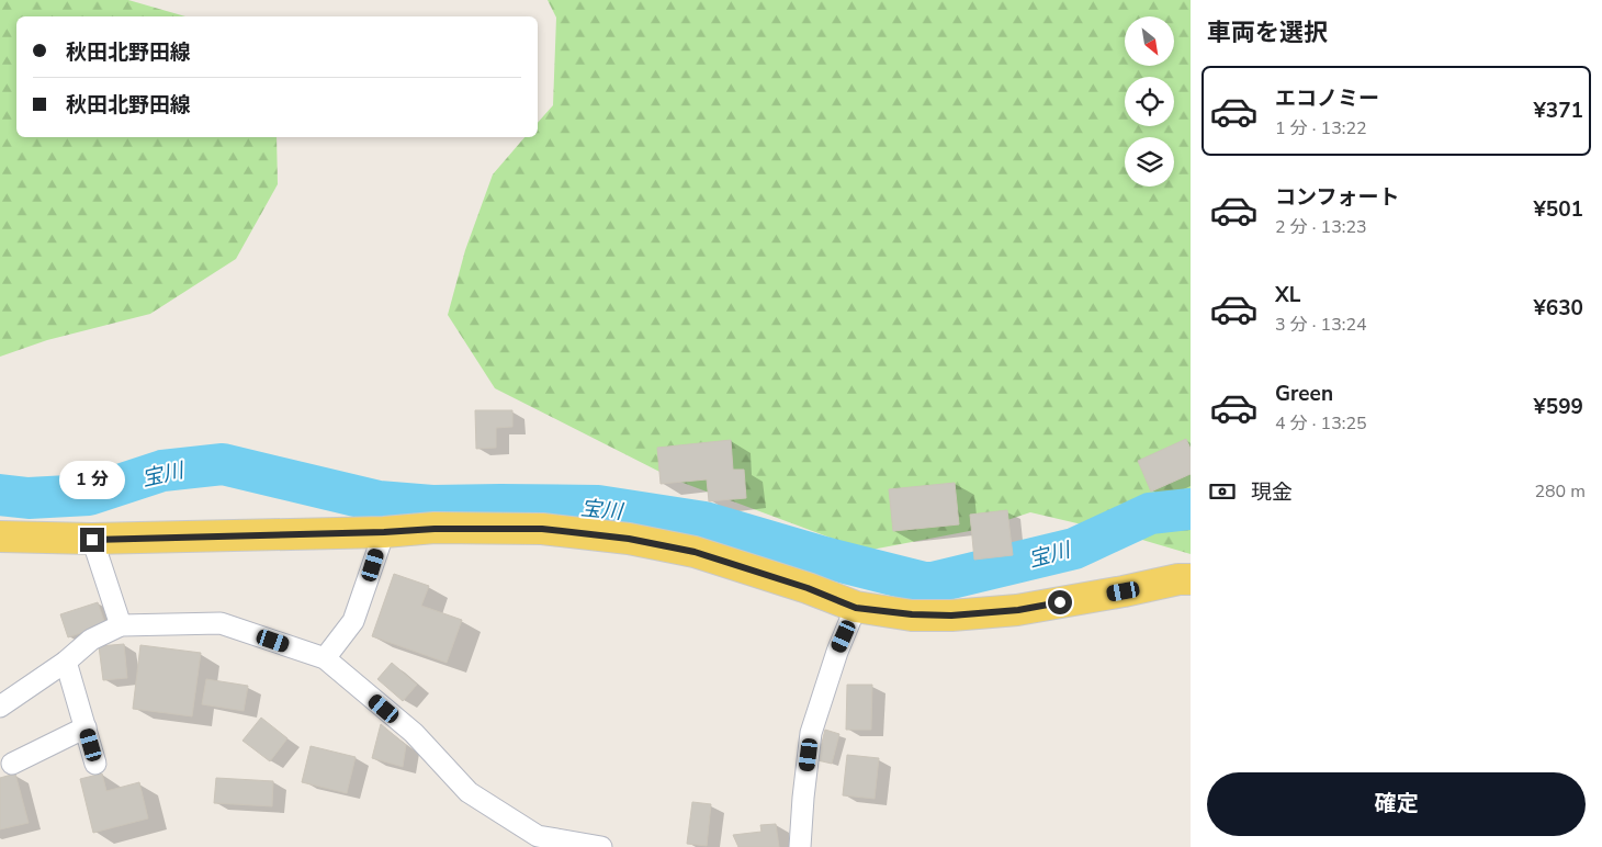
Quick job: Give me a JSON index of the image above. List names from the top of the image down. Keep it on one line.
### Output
{"water":["宝川"],"north":"bottom right","page":{"heading":"車両を選択","banner":["秋田北野田線","秋田北野田線"],"list":[{"name":"エコノミー","note":"1 分 · 13:22","value":"¥371"},{"name":"コンフォート","note":"2 分 · 13:23","value":"¥501"},{"name":"XL","note":"3 分 · 13:24","value":"¥630"},{"name":"Green","note":"4 分 · 13:25","value":"¥599"}],"bubble":"1 分","pay":["現金","280 m"],"buttons":"確定"}}
